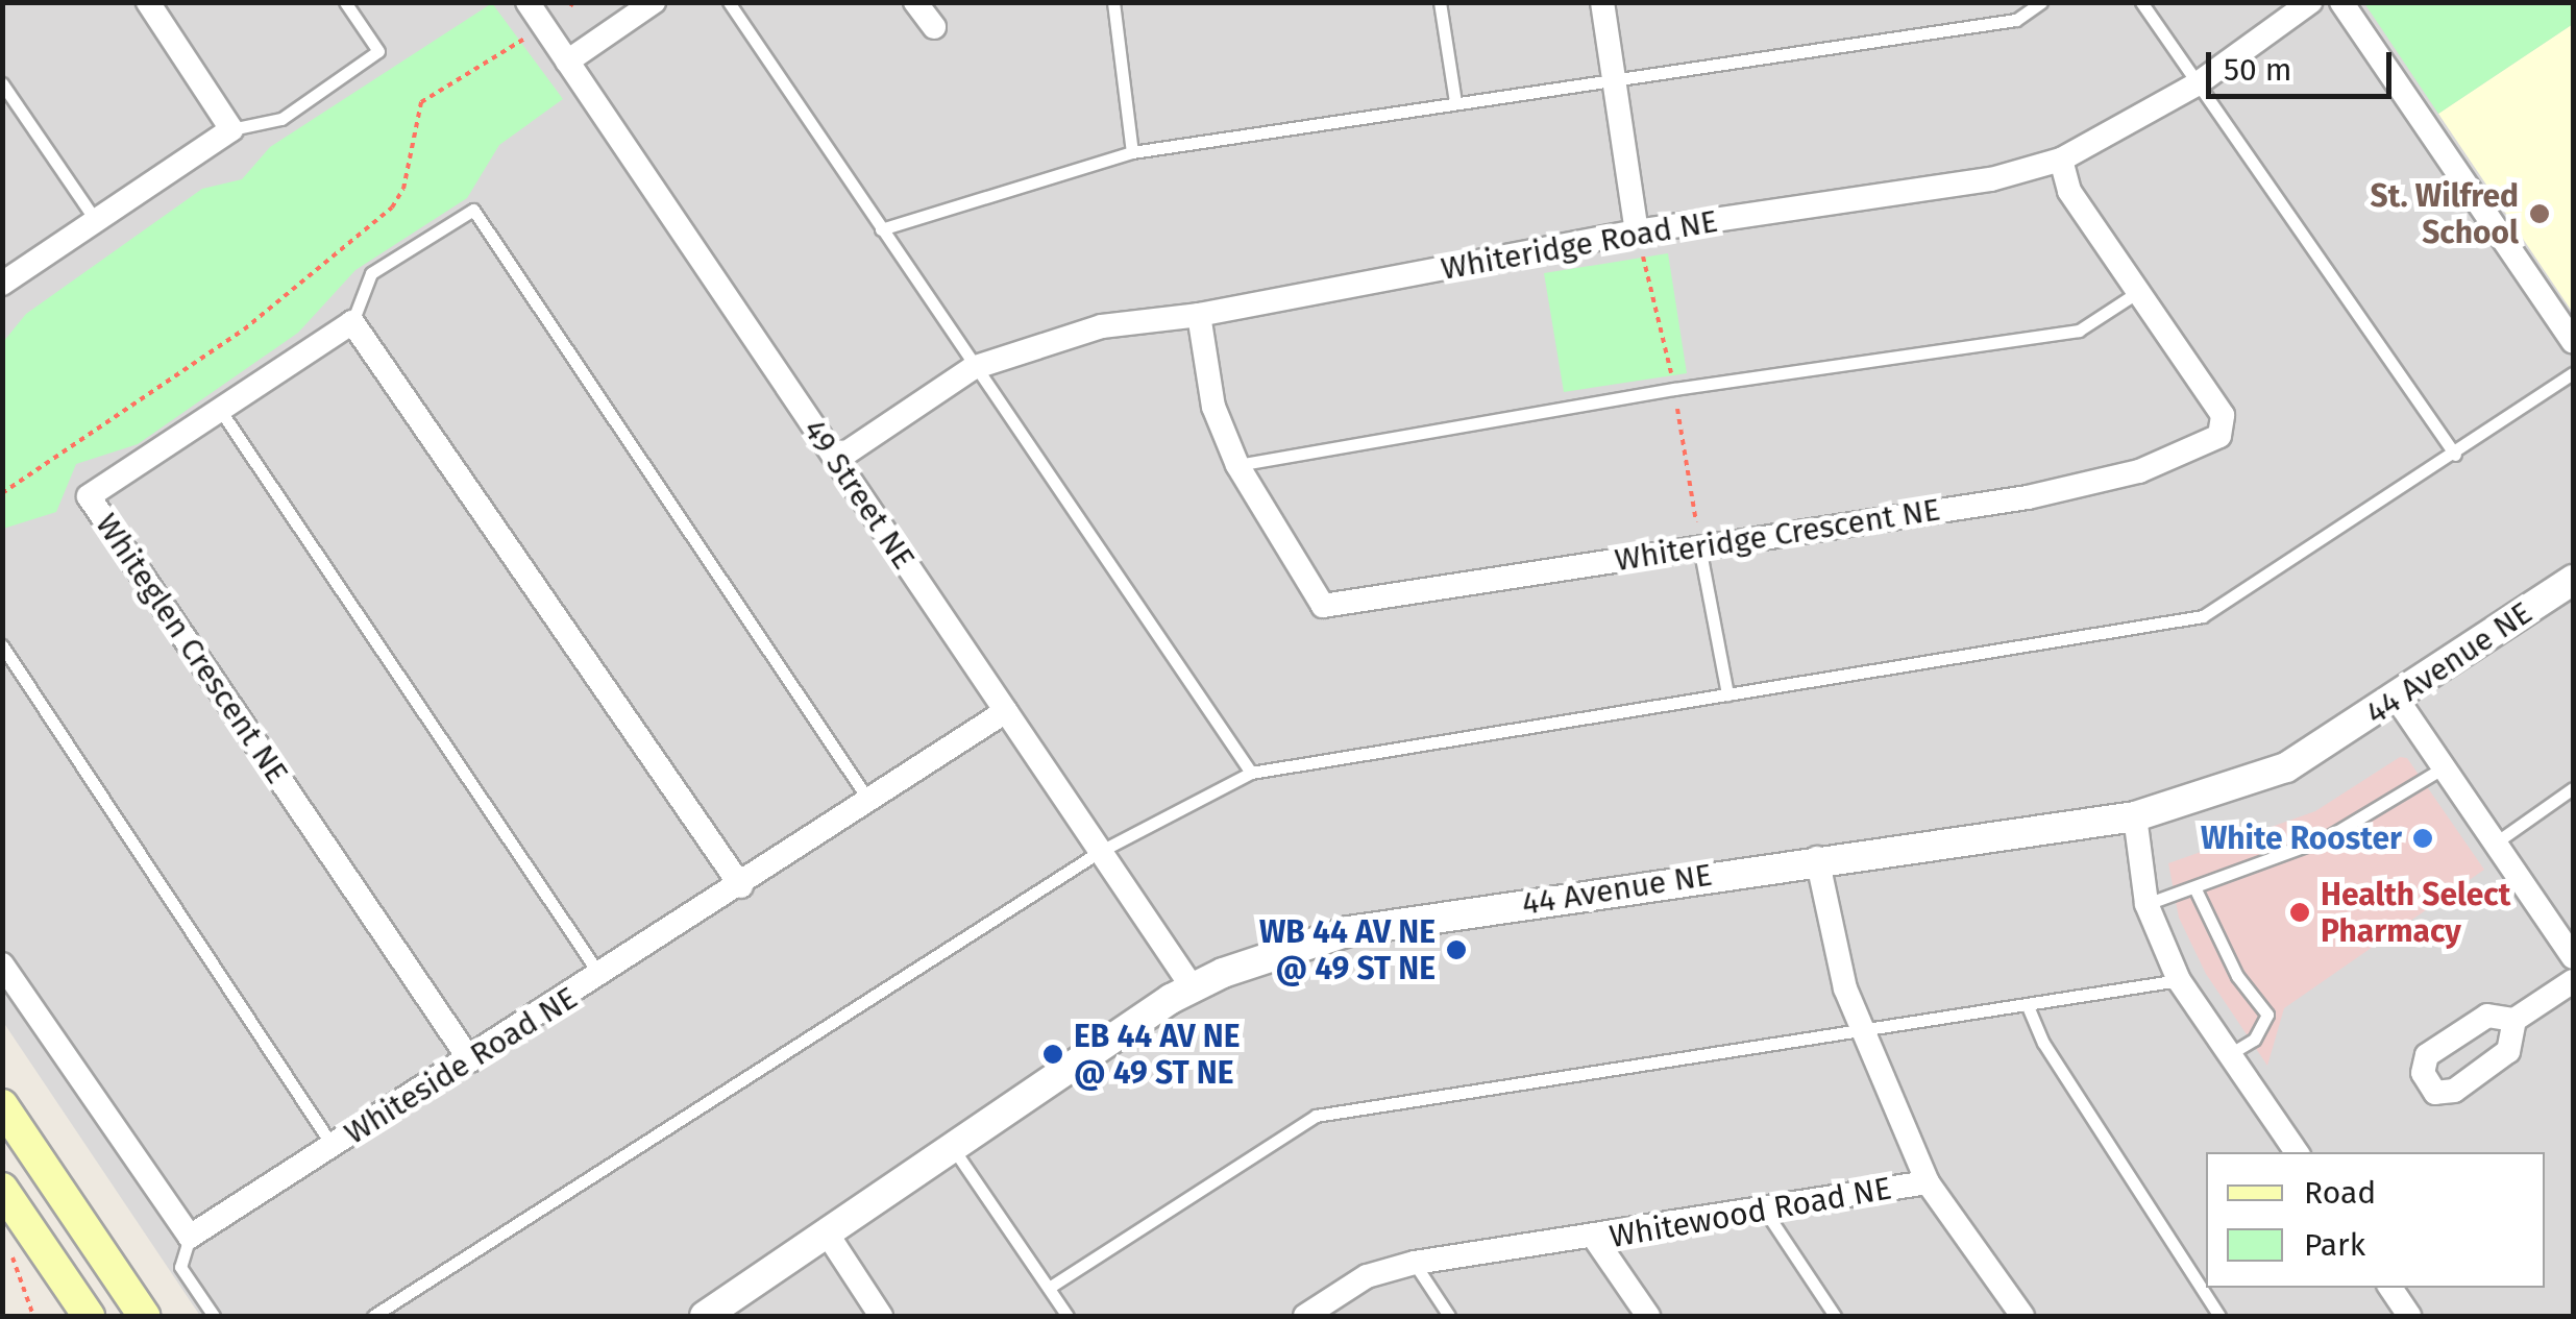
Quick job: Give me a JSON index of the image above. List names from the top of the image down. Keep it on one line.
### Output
{"streets":{"street":["Whiteridge Road NE","49 Street NE","Whiteridge Crescent NE","Whiteglen Crescent NE","44 Avenue NE","Whiteside Road NE","Whitewood Road NE"]},"crossings":[["Whiteridge Road NE","49 Street NE"],["Whiteridge Road NE","Whiteridge Crescent NE"],["49 Street NE","44 Avenue NE"],["49 Street NE","Whiteside Road NE"],["Whiteglen Crescent NE","Whiteside Road NE"],["44 Avenue NE","Whitewood Road NE"]],"places":["St. Wilfred School","White Rooster","Health Select Pharmacy","WB 44 AV NE @ 49 ST NE","EB 44 AV NE @ 49 ST NE"],"legend":["Road","Park"],"scale_bar":"50 m"}
